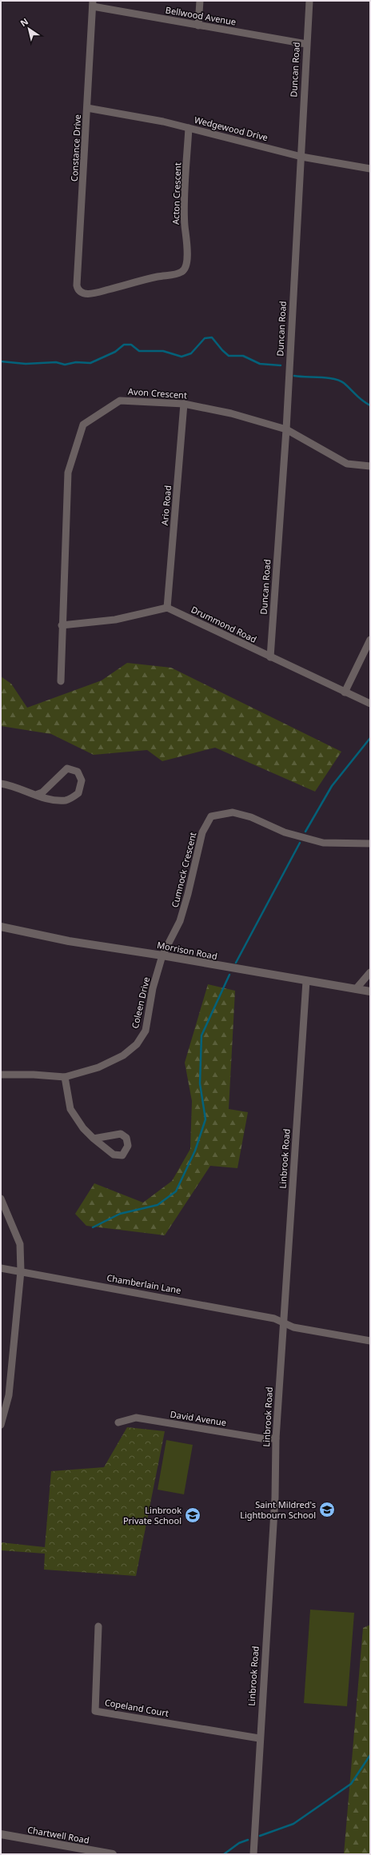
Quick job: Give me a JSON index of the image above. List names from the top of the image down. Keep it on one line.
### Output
{"streets":{"street":["Bellwood Avenue","Duncan Road","Wedgewood Drive","Constance Drive","Acton Crescent","Avon Crescent","Ario Road","Drummond Road","Cumnock Crescent","Morrison Road","Coleen Drive","Linbrook Road","Chamberlain Lane","David Avenue","Copeland Court","Chartwell Road"]},"crossings":[["Bellwood Avenue","Duncan Road"],["Bellwood Avenue","Constance Drive"],["Duncan Road","Wedgewood Drive"],["Duncan Road","Avon Crescent"],["Duncan Road","Drummond Road"],["Wedgewood Drive","Constance Drive"],["Wedgewood Drive","Acton Crescent"],["Constance Drive","Acton Crescent"],["Avon Crescent","Ario Road"],["Ario Road","Drummond Road"],["Cumnock Crescent","Morrison Road"],["Cumnock Crescent","Coleen Drive"],["Morrison Road","Coleen Drive"],["Morrison Road","Linbrook Road"],["Linbrook Road","Chamberlain Lane"],["Linbrook Road","David Avenue"],["Linbrook Road","Copeland Court"]],"places":{"school or university":["Saint Mildred's Lightbourn School","Linbrook Private School"]},"north":"top left"}
